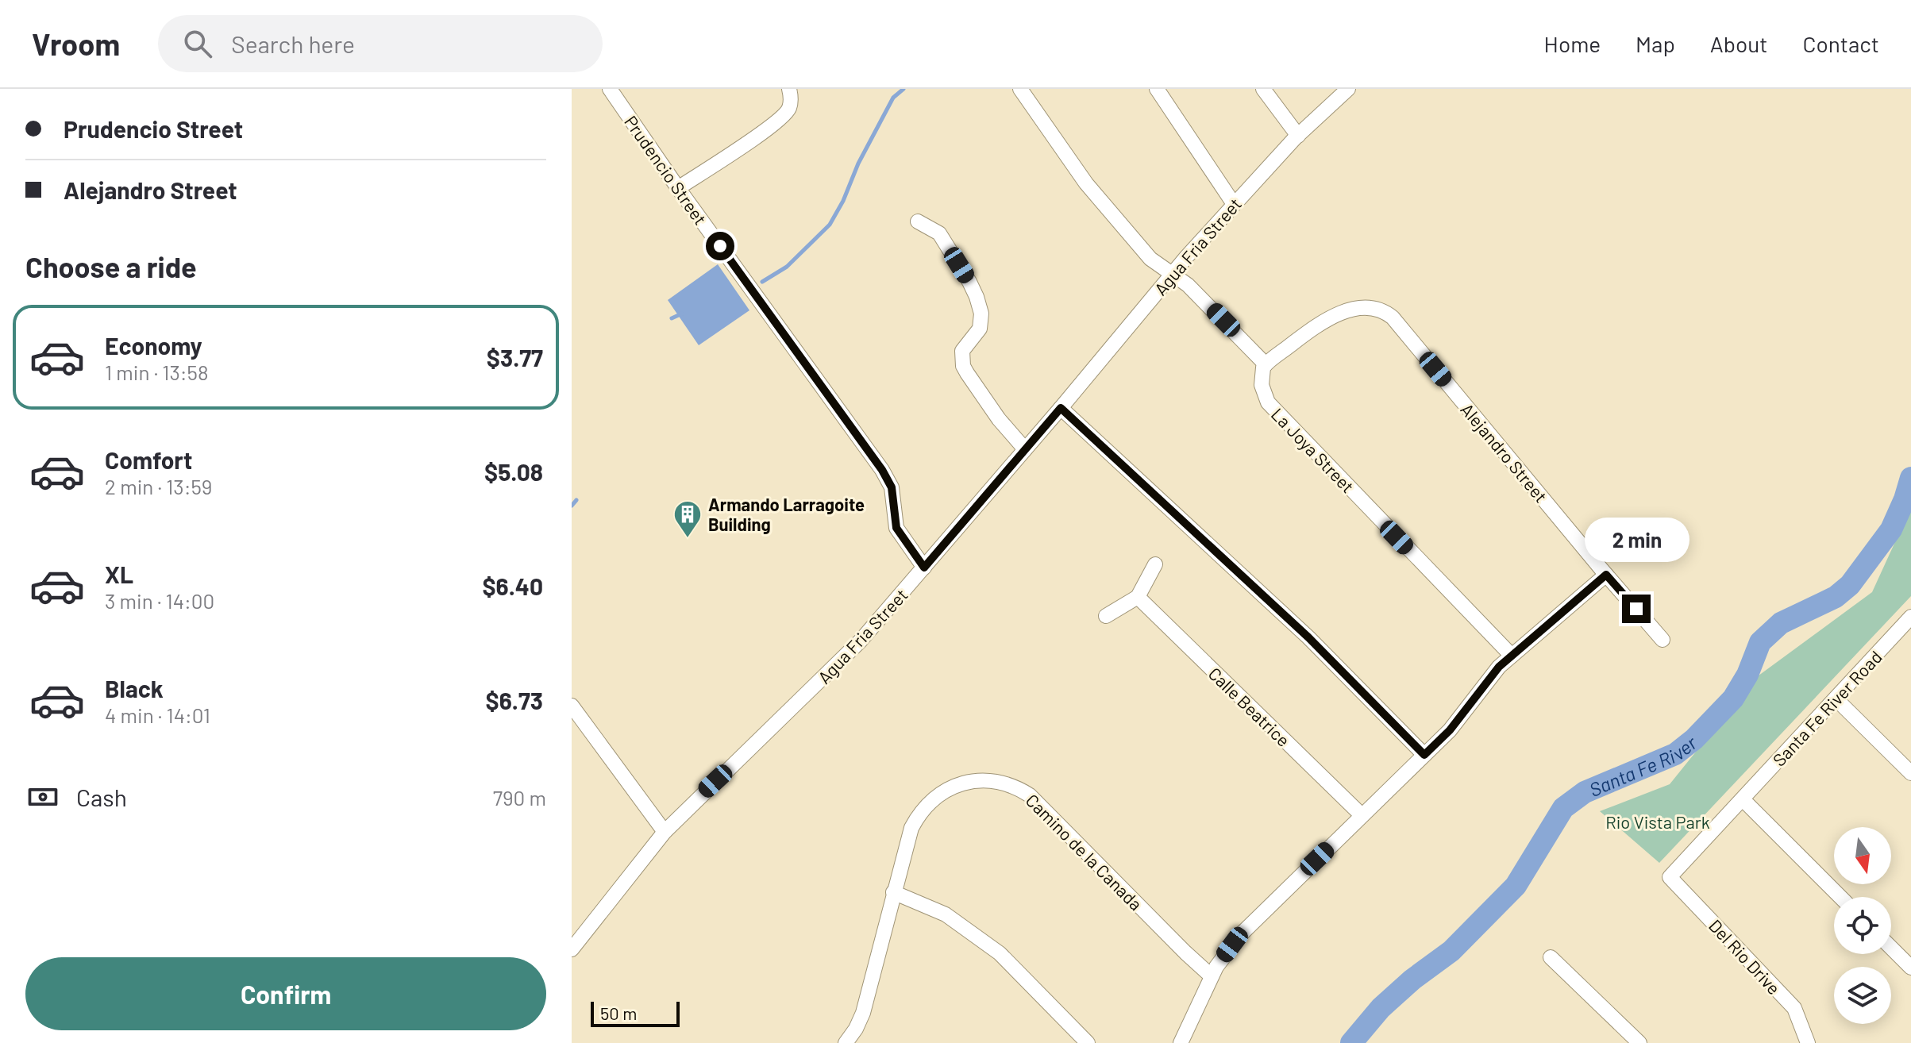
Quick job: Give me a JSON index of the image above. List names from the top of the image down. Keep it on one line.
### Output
{"streets":{"street":["Prudencio Street","Agua Fria Street","La Joya Street","Alejandro Street","Calle Beatrice","Santa Fe River Road","Camino de la Canada","Del Rio Drive"]},"crossings":[["Prudencio Street","Agua Fria Street"],["La Joya Street","Alejandro Street"],["Santa Fe River Road","Del Rio Drive"]],"water":["Santa Fe River"],"parks":["Rio Vista Park"],"places":{"building":["Armando Larragoite Building"]},"scale_bar":"50 m","north":"bottom","page":{"header":"Vroom","search":"Search here","nav":["Home","Map","About","Contact"],"banner":["Prudencio Street","Alejandro Street"],"heading":"Choose a ride","list":[{"name":"Economy","note":"1 min · 13:58","value":"$3.77"},{"name":"Comfort","note":"2 min · 13:59","value":"$5.08"},{"name":"XL","note":"3 min · 14:00","value":"$6.40"},{"name":"Black","note":"4 min · 14:01","value":"$6.73"}],"bubble":"2 min","pay":["Cash","790 m"],"buttons":"Confirm","scale":"50 m"}}
